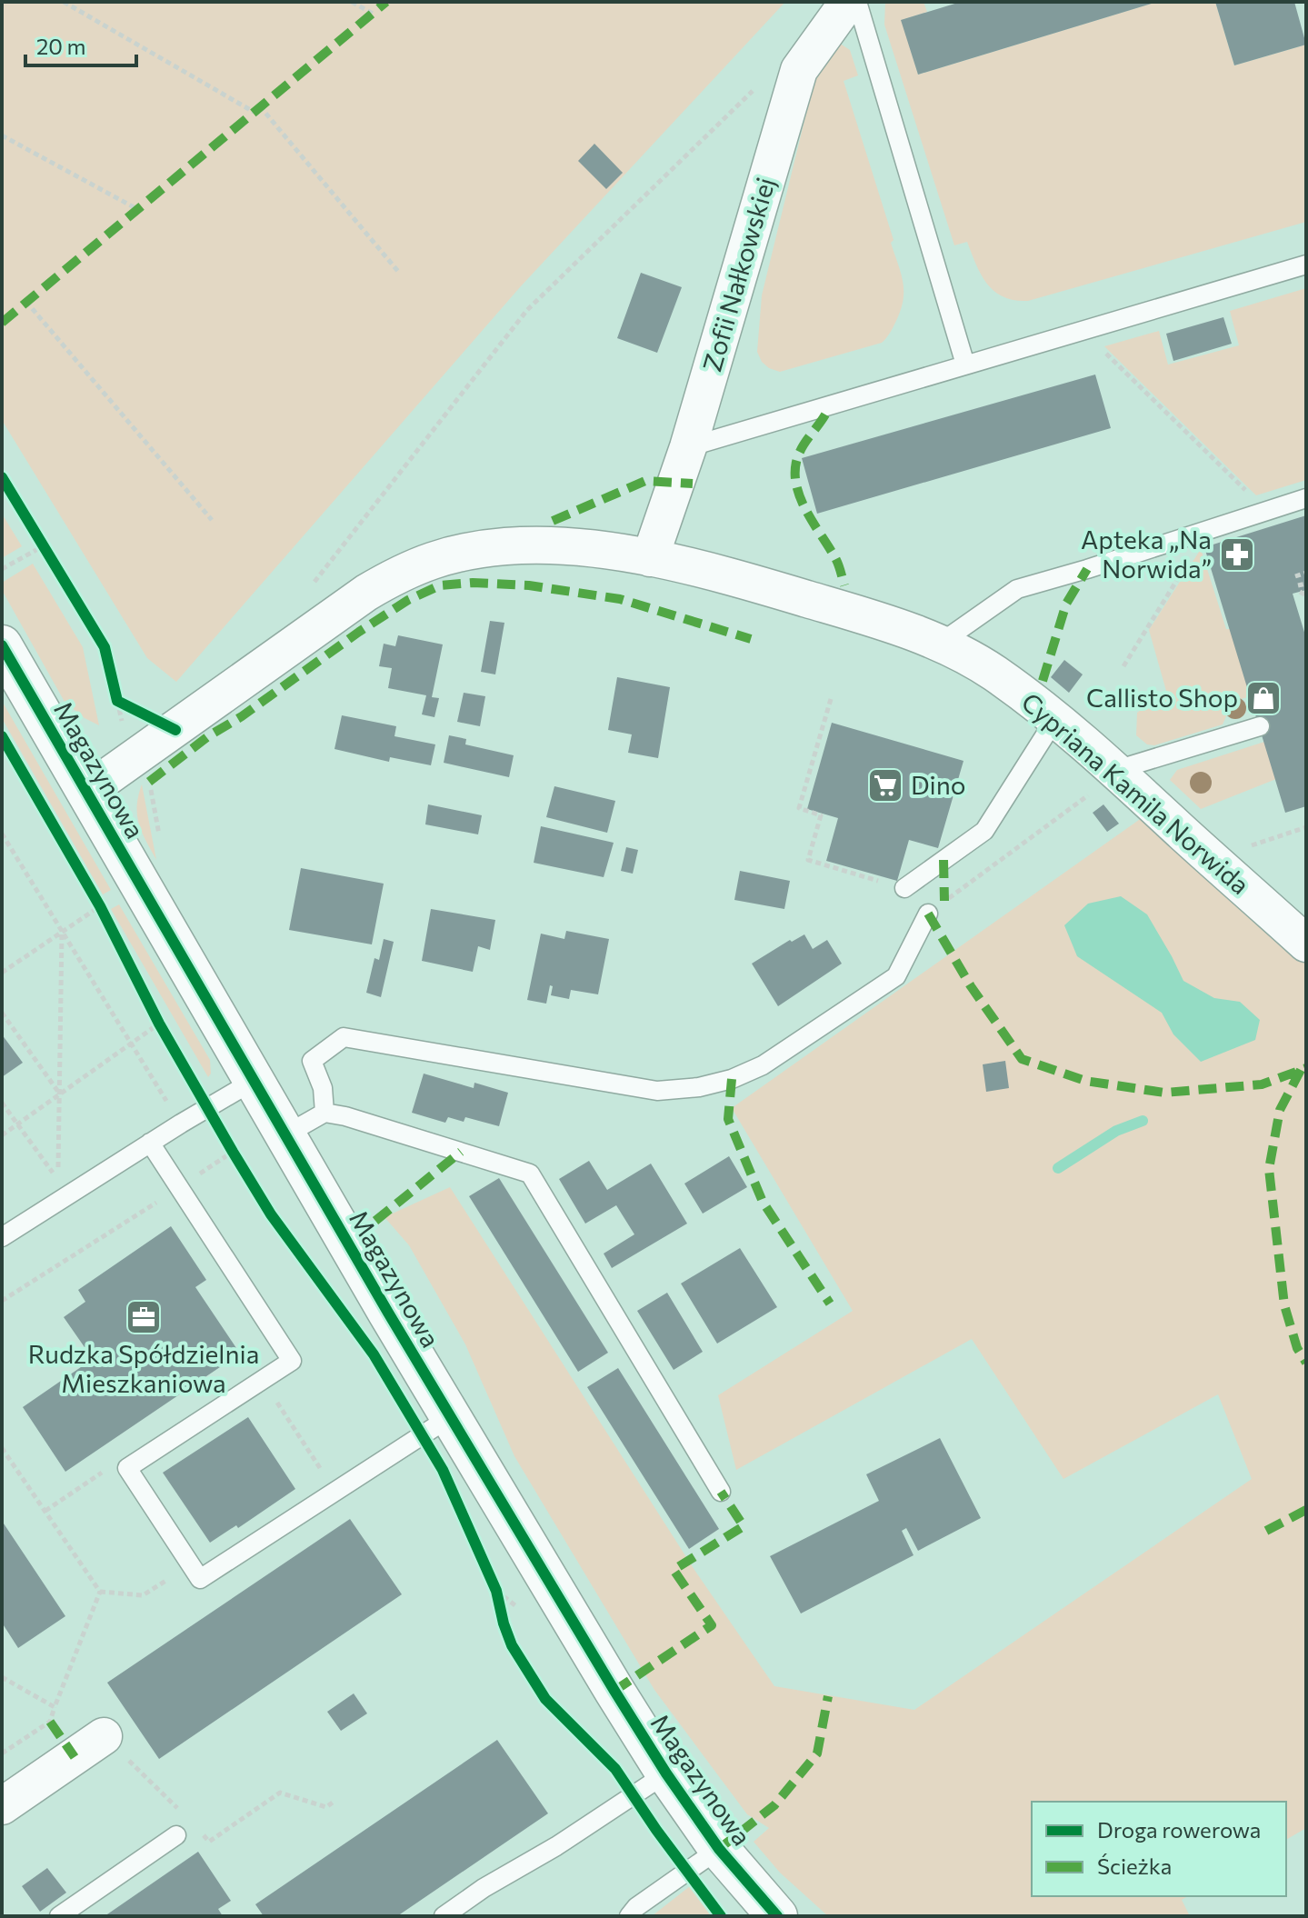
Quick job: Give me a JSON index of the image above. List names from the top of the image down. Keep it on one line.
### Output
{"streets":{"street":["Zofii Nałkowskiej","Magazynowa","Cypriana Kamila Norwida"]},"crossings":[["Zofii Nałkowskiej","Cypriana Kamila Norwida"],["Magazynowa","Cypriana Kamila Norwida"]],"places":{"pharmacy":["Apteka „Na Norwida”"],"shop":["Callisto Shop"],"supermarket":["Dino"],"office":["Rudzka Spółdzielnia Mieszkaniowa"]},"legend":["Droga rowerowa","Ścieżka"],"scale_bar":"20 m"}
